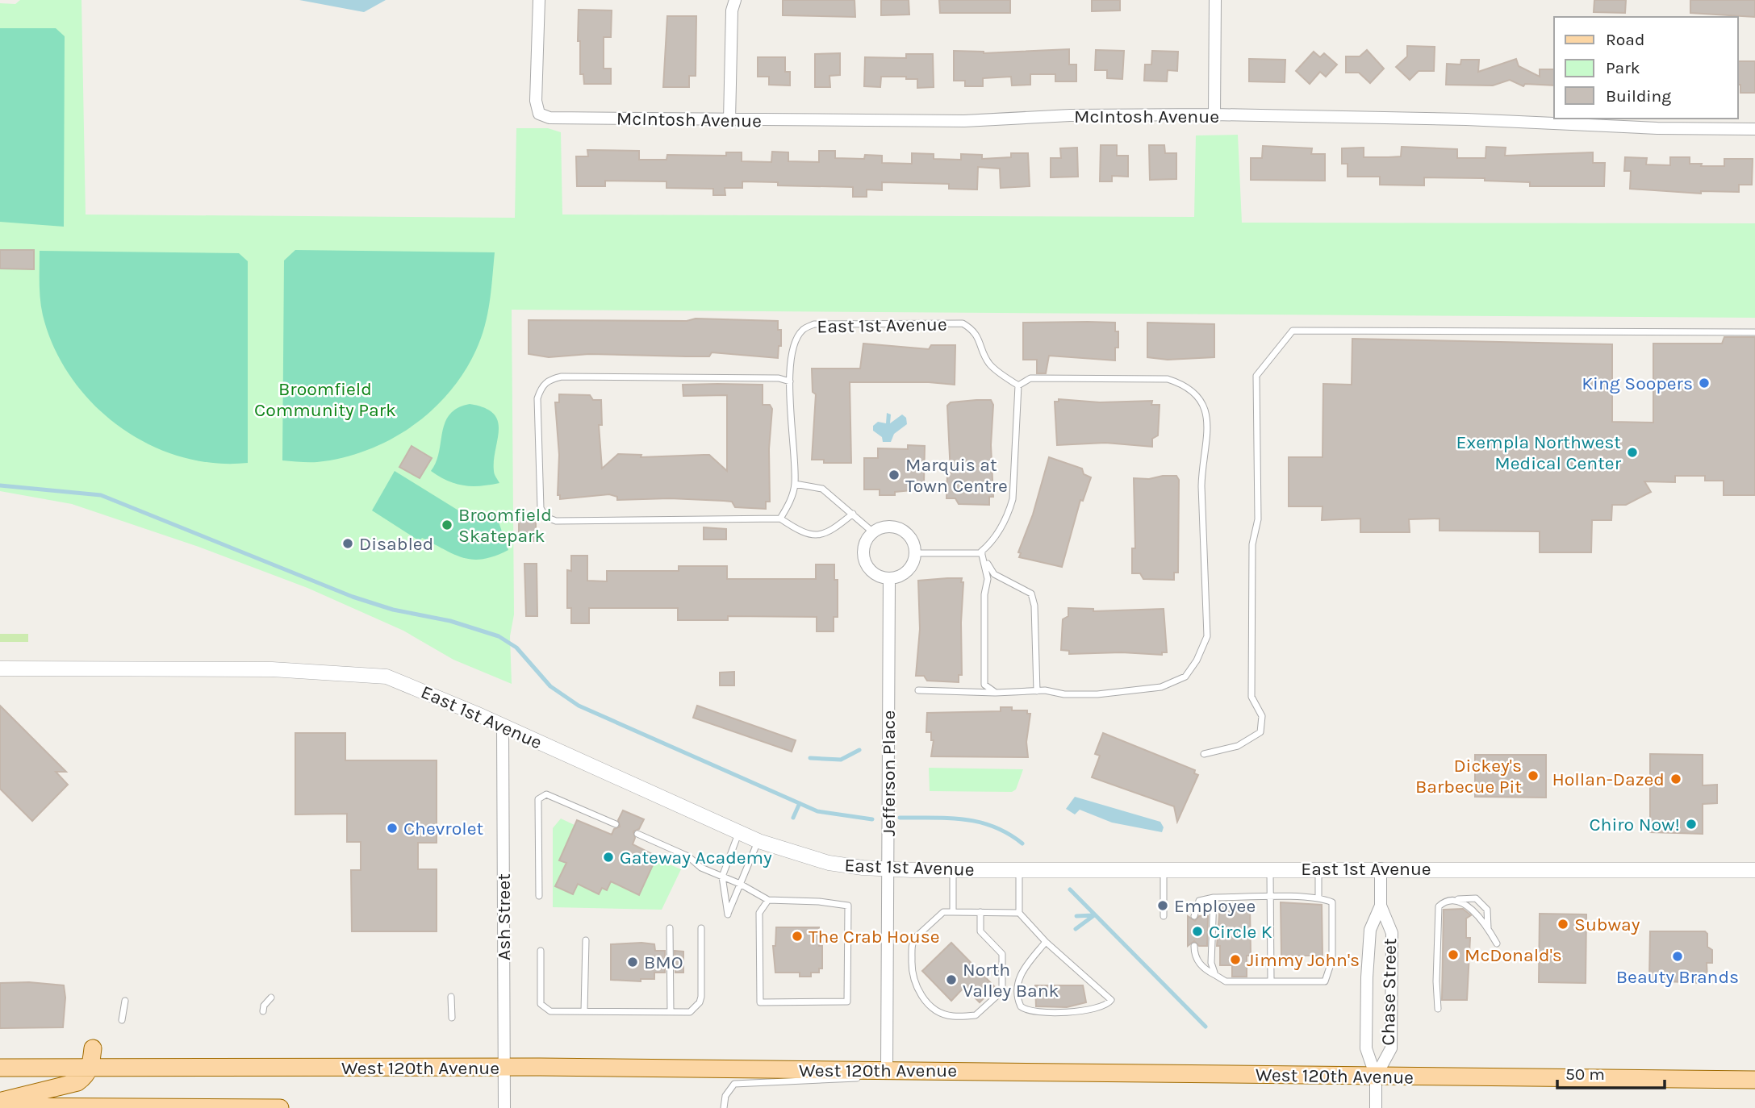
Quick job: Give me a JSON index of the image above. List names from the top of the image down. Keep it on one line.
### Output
{"streets":{"main road":["West 120th Avenue"],"street":["McIntosh Avenue","East 1st Avenue","Jefferson Place","Ash Street","Chase Street"]},"crossings":[["East 1st Avenue","Jefferson Place"],["East 1st Avenue","Ash Street"],["East 1st Avenue","Chase Street"],["Jefferson Place","West 120th Avenue"],["Ash Street","West 120th Avenue"],["Chase Street","West 120th Avenue"]],"parks":["Broomfield Community Park"],"places":["King Soopers","Exempla Northwest Medical Center","Marquis at Town Centre","Broomfield Skatepark","Disabled","Dickey's Barbecue Pit","Hollan-Dazed","Chiro Now!","Chevrolet","Gateway Academy","Employee","Subway","Circle K","The Crab House","McDonald's","Beauty Brands","Jimmy John's","BMO","North Valley Bank"],"legend":["Road","Park","Building"],"scale_bar":"50 m"}
